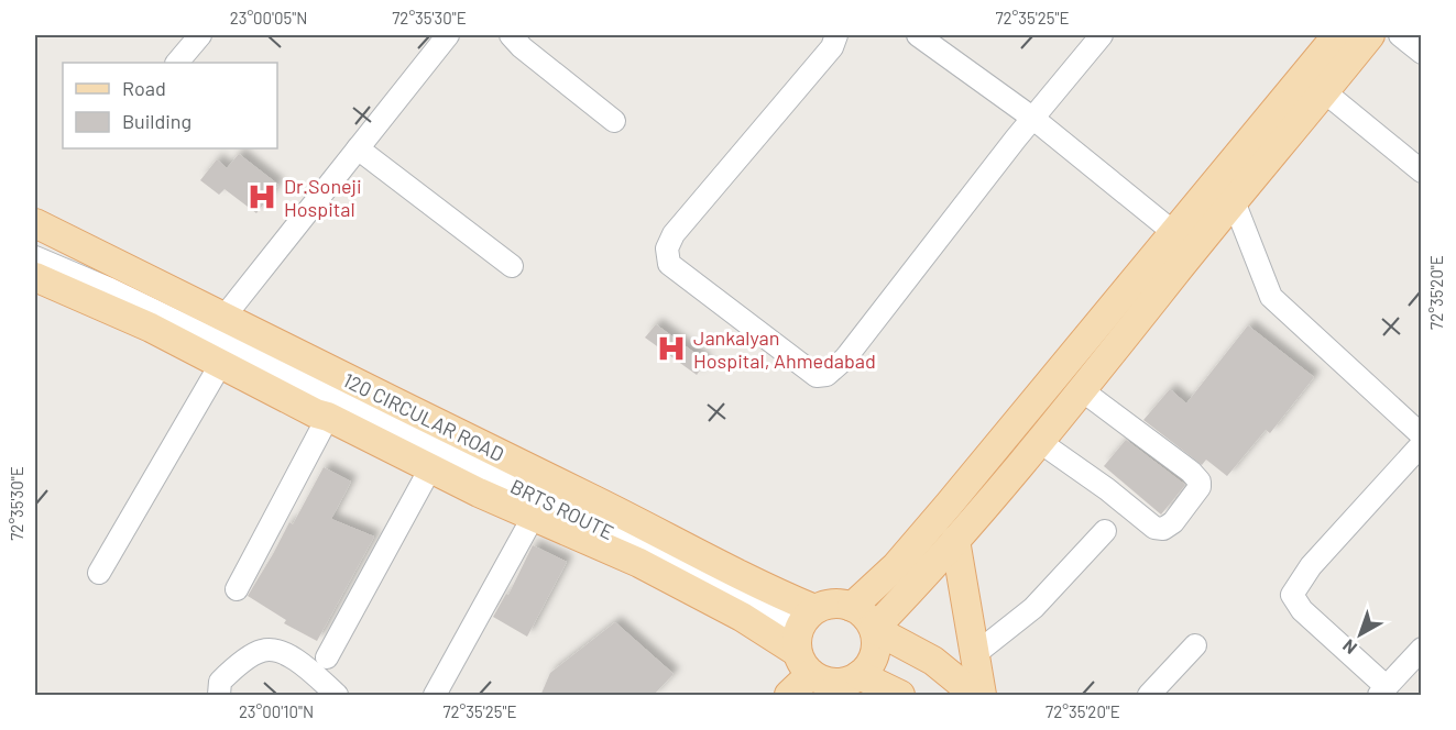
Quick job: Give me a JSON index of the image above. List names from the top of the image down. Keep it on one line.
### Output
{"streets":{"main road":["120 CIRCULAR ROAD"],"street":["BRTS ROUTE"]},"crossings":[["120 CIRCULAR ROAD","BRTS ROUTE"]],"places":{"hospital":["Dr.Soneji Hospital","Jankalyan Hospital, Ahmedabad"]},"legend":["Road","Building"],"north":"bottom left","coordinates":["23°00'05\"N","72°35'30\"E","72°35'25\"E","72°35'20\"E","23°00'10\"N"]}
